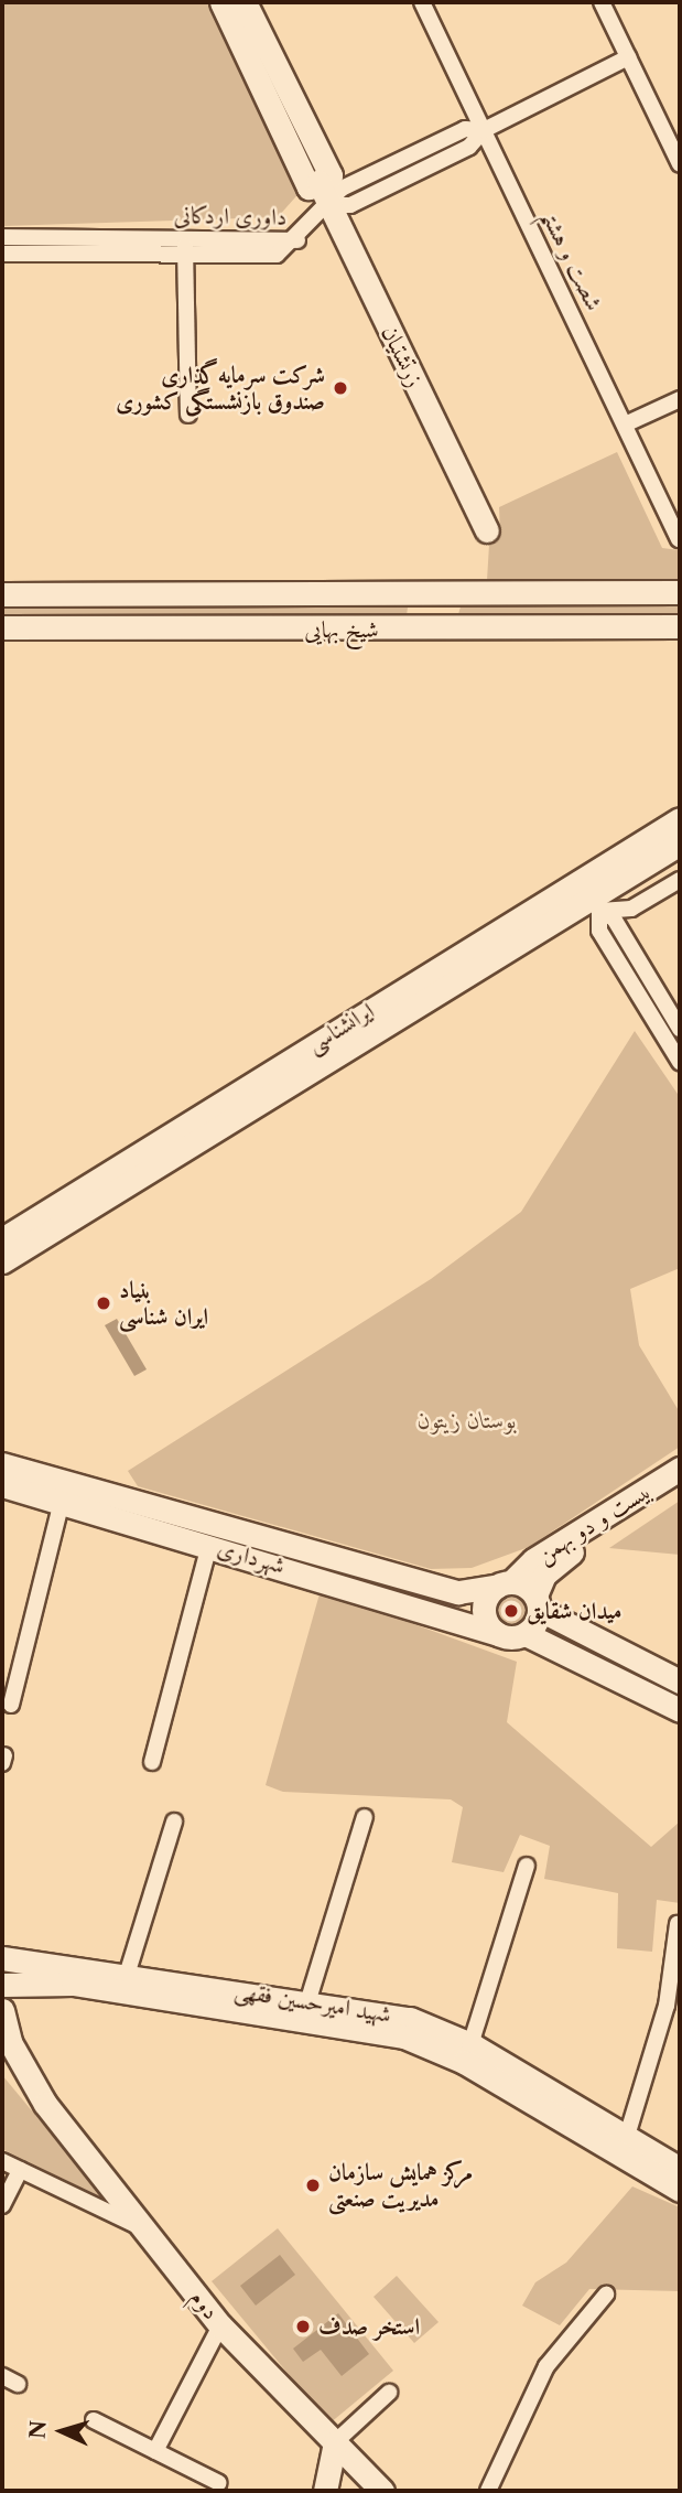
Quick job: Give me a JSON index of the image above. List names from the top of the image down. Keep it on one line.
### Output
{"streets":{"street":["داوری اردکانی","شصت و هشتم","زرتشتیان","شیخ بهایی","ایرانشناسی","بیست و دو بهمن","شهرداری","شهید امیرحسین فقهی","دوم"]},"crossings":[["داوری اردکانی","زرتشتیان"],["بیست و دو بهمن","شهرداری"]],"parks":["بوستان زیتون"],"places":["شرکت سرمایه‌گذاری صندوق بازنشستگی کشوری","بنیاد ایران شناسی","میدان شقایق","مرکز همایش سازمان مدیریت صنعتی","استخر صدف"],"north":"left"}
